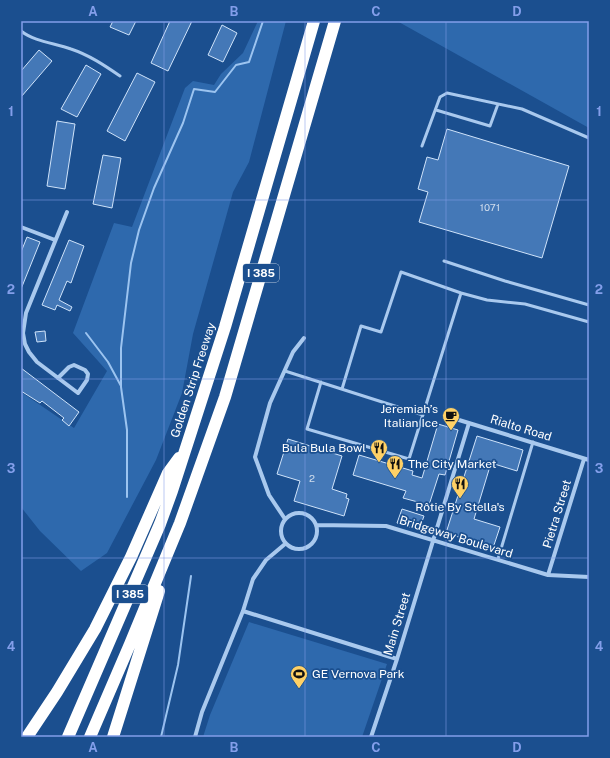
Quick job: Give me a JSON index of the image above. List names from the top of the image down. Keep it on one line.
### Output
{"streets":{"highway":["I 385","Golden Strip Freeway"],"street":["Rialto Road","Pietra Street","Bridgeway Boulevard","Main Street"]},"crossings":[["Rialto Road","Pietra Street"],["Rialto Road","Main Street"],["Pietra Street","Bridgeway Boulevard"],["Bridgeway Boulevard","Main Street"]],"places":{"cafe":["Jeremiah’s Italian Ice"],"restaurant":["Bula Bula Bowl","The City Market","Rôtie By Stella's"],"sports":["GE Vernova Park"]},"house_numbers":["1071","2"],"grid":{"columns":["A","B","C","D"],"rows":["1","2","3","4"]}}
